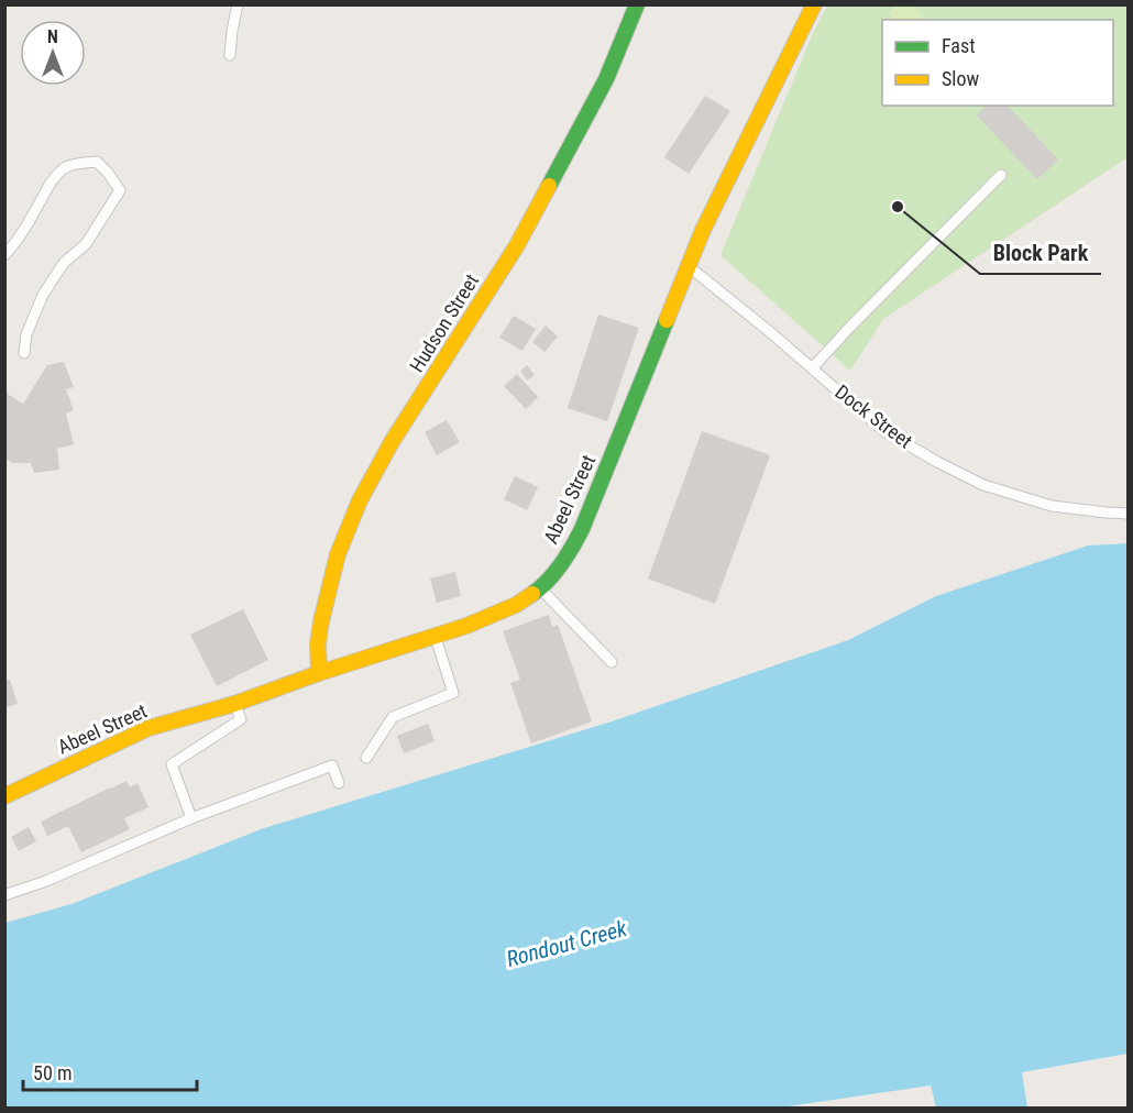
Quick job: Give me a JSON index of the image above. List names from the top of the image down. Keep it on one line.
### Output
{"streets":{"street":["Hudson Street","Abeel Street"],"lane":["Dock Street"]},"crossings":[["Hudson Street","Abeel Street"],["Dock Street","Abeel Street"]],"water":["Rondout Creek"],"places":["Block Park"],"legend":["Fast","Slow"],"scale_bar":"50 m","north":"top"}
